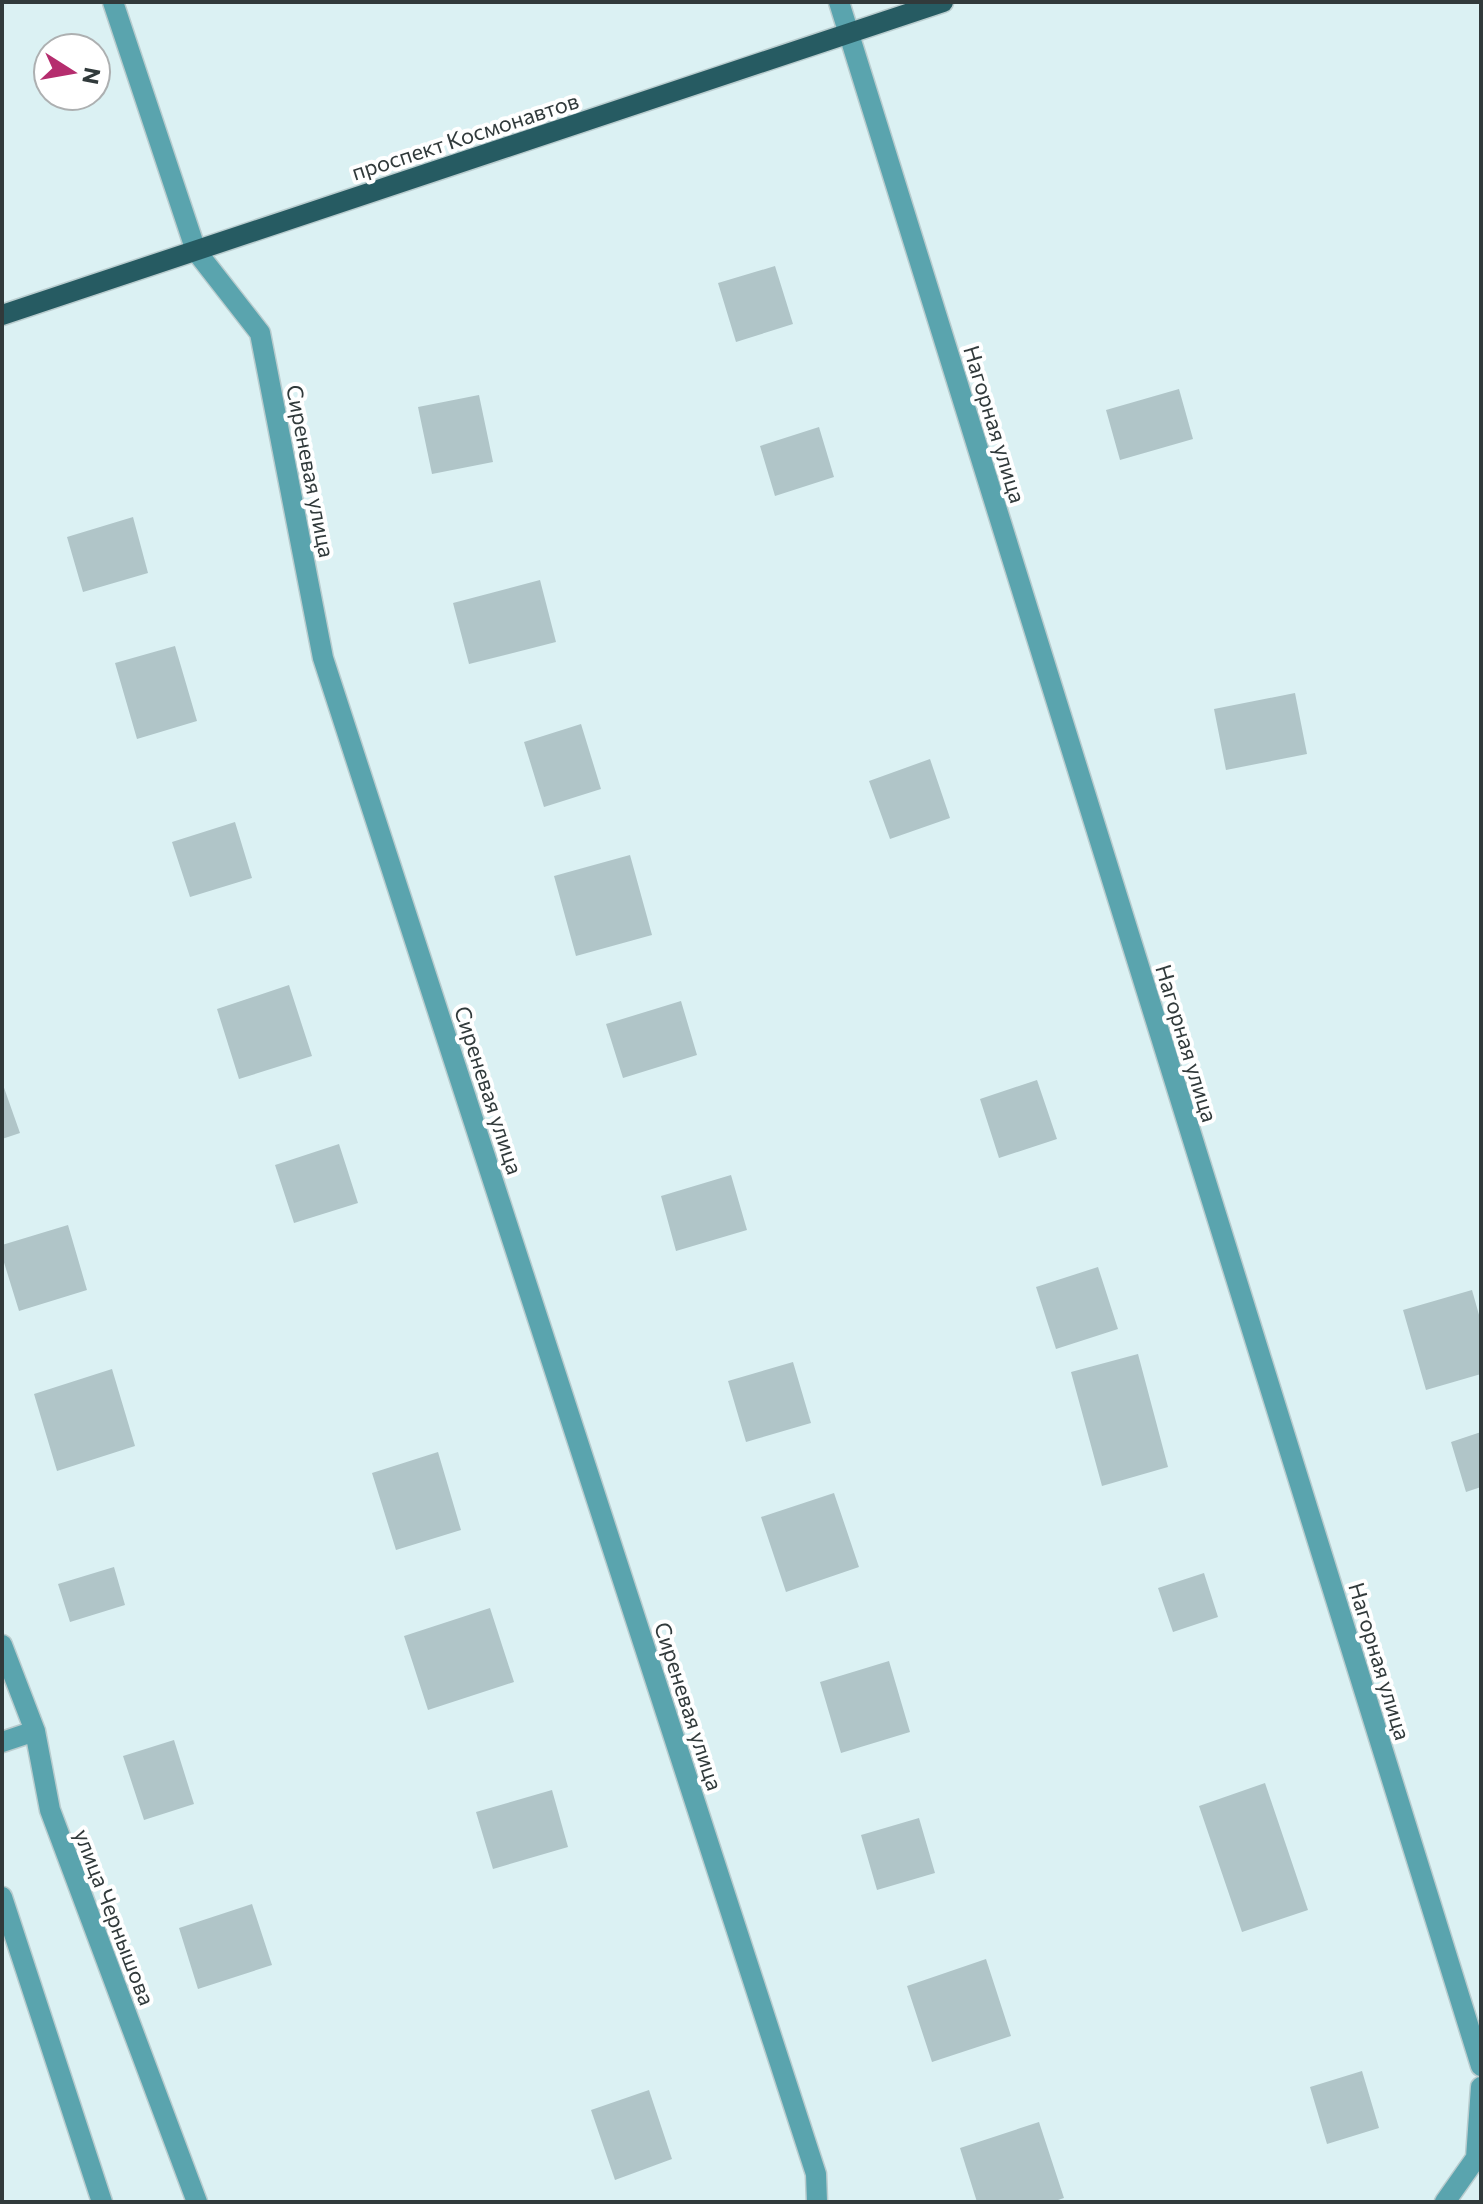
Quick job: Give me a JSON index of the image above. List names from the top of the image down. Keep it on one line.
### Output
{"streets":{"main road":["проспект Космонавтов"],"street":["Нагорная улица","Сиреневая улица","улица Чернышова"]},"crossings":[["проспект Космонавтов","Нагорная улица"],["проспект Космонавтов","Сиреневая улица"]],"north":"right"}
